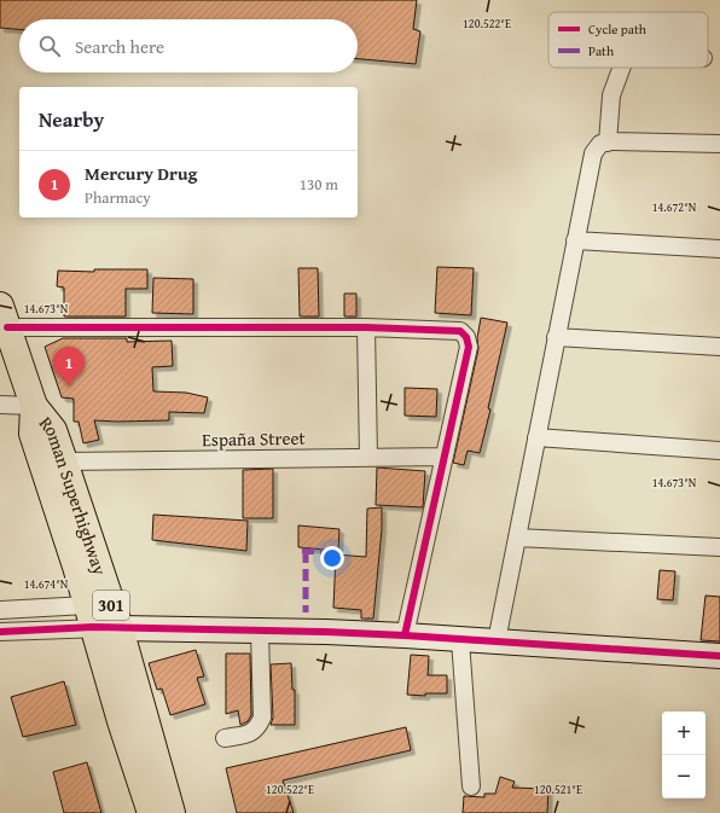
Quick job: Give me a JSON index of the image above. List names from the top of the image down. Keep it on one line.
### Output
{"streets":{"main road":["Roman Superhighway","301"],"street":["España Street"]},"crossings":[["España Street","Roman Superhighway"]],"legend":["Cycle path","Path"],"page":{"search":"Search here","heading":"Nearby","list":[{"mark":"1","name":"Mercury Drug","note":"Pharmacy","value":"130 m"}],"pins":"1","map_buttons":["+","−"]},"coordinates":["120.522°E","14.672°N","14.673°N","14.674°N","120.521°E"]}
